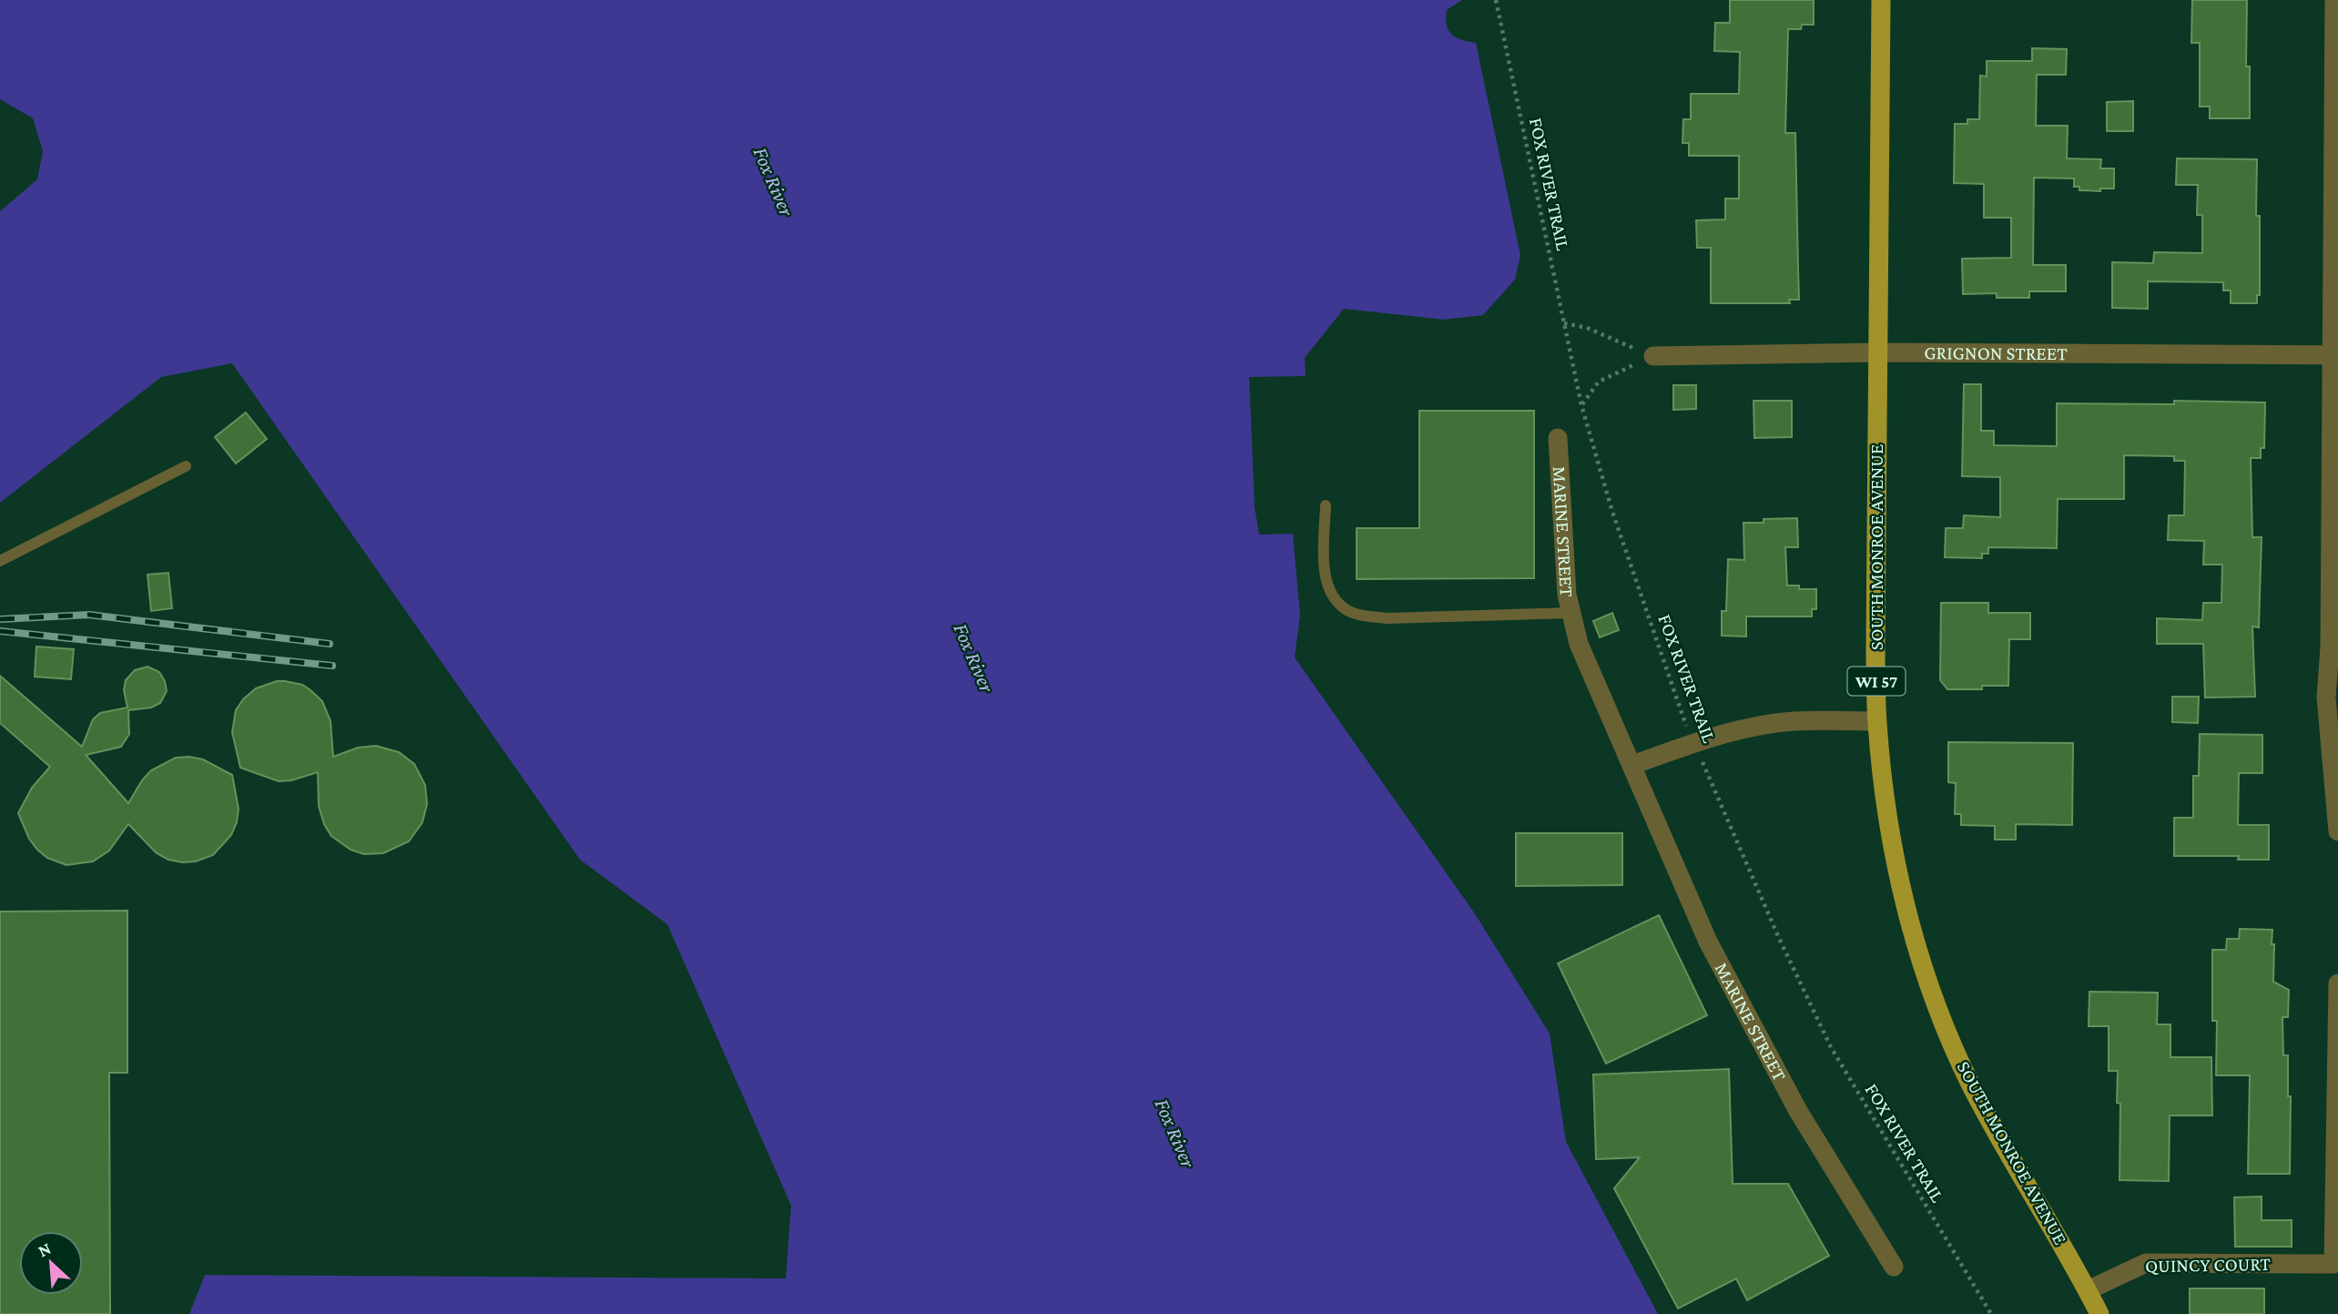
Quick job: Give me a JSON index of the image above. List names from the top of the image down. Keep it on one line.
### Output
{"streets":{"main road":["SOUTH MONROE AVENUE","WI 57"],"street":["GRIGNON STREET","MARINE STREET","QUINCY COURT"],"path":["FOX RIVER TRAIL"]},"crossings":[["GRIGNON STREET","SOUTH MONROE AVENUE"],["SOUTH MONROE AVENUE","QUINCY COURT"]],"water":["Fox River"],"north":"top left"}
